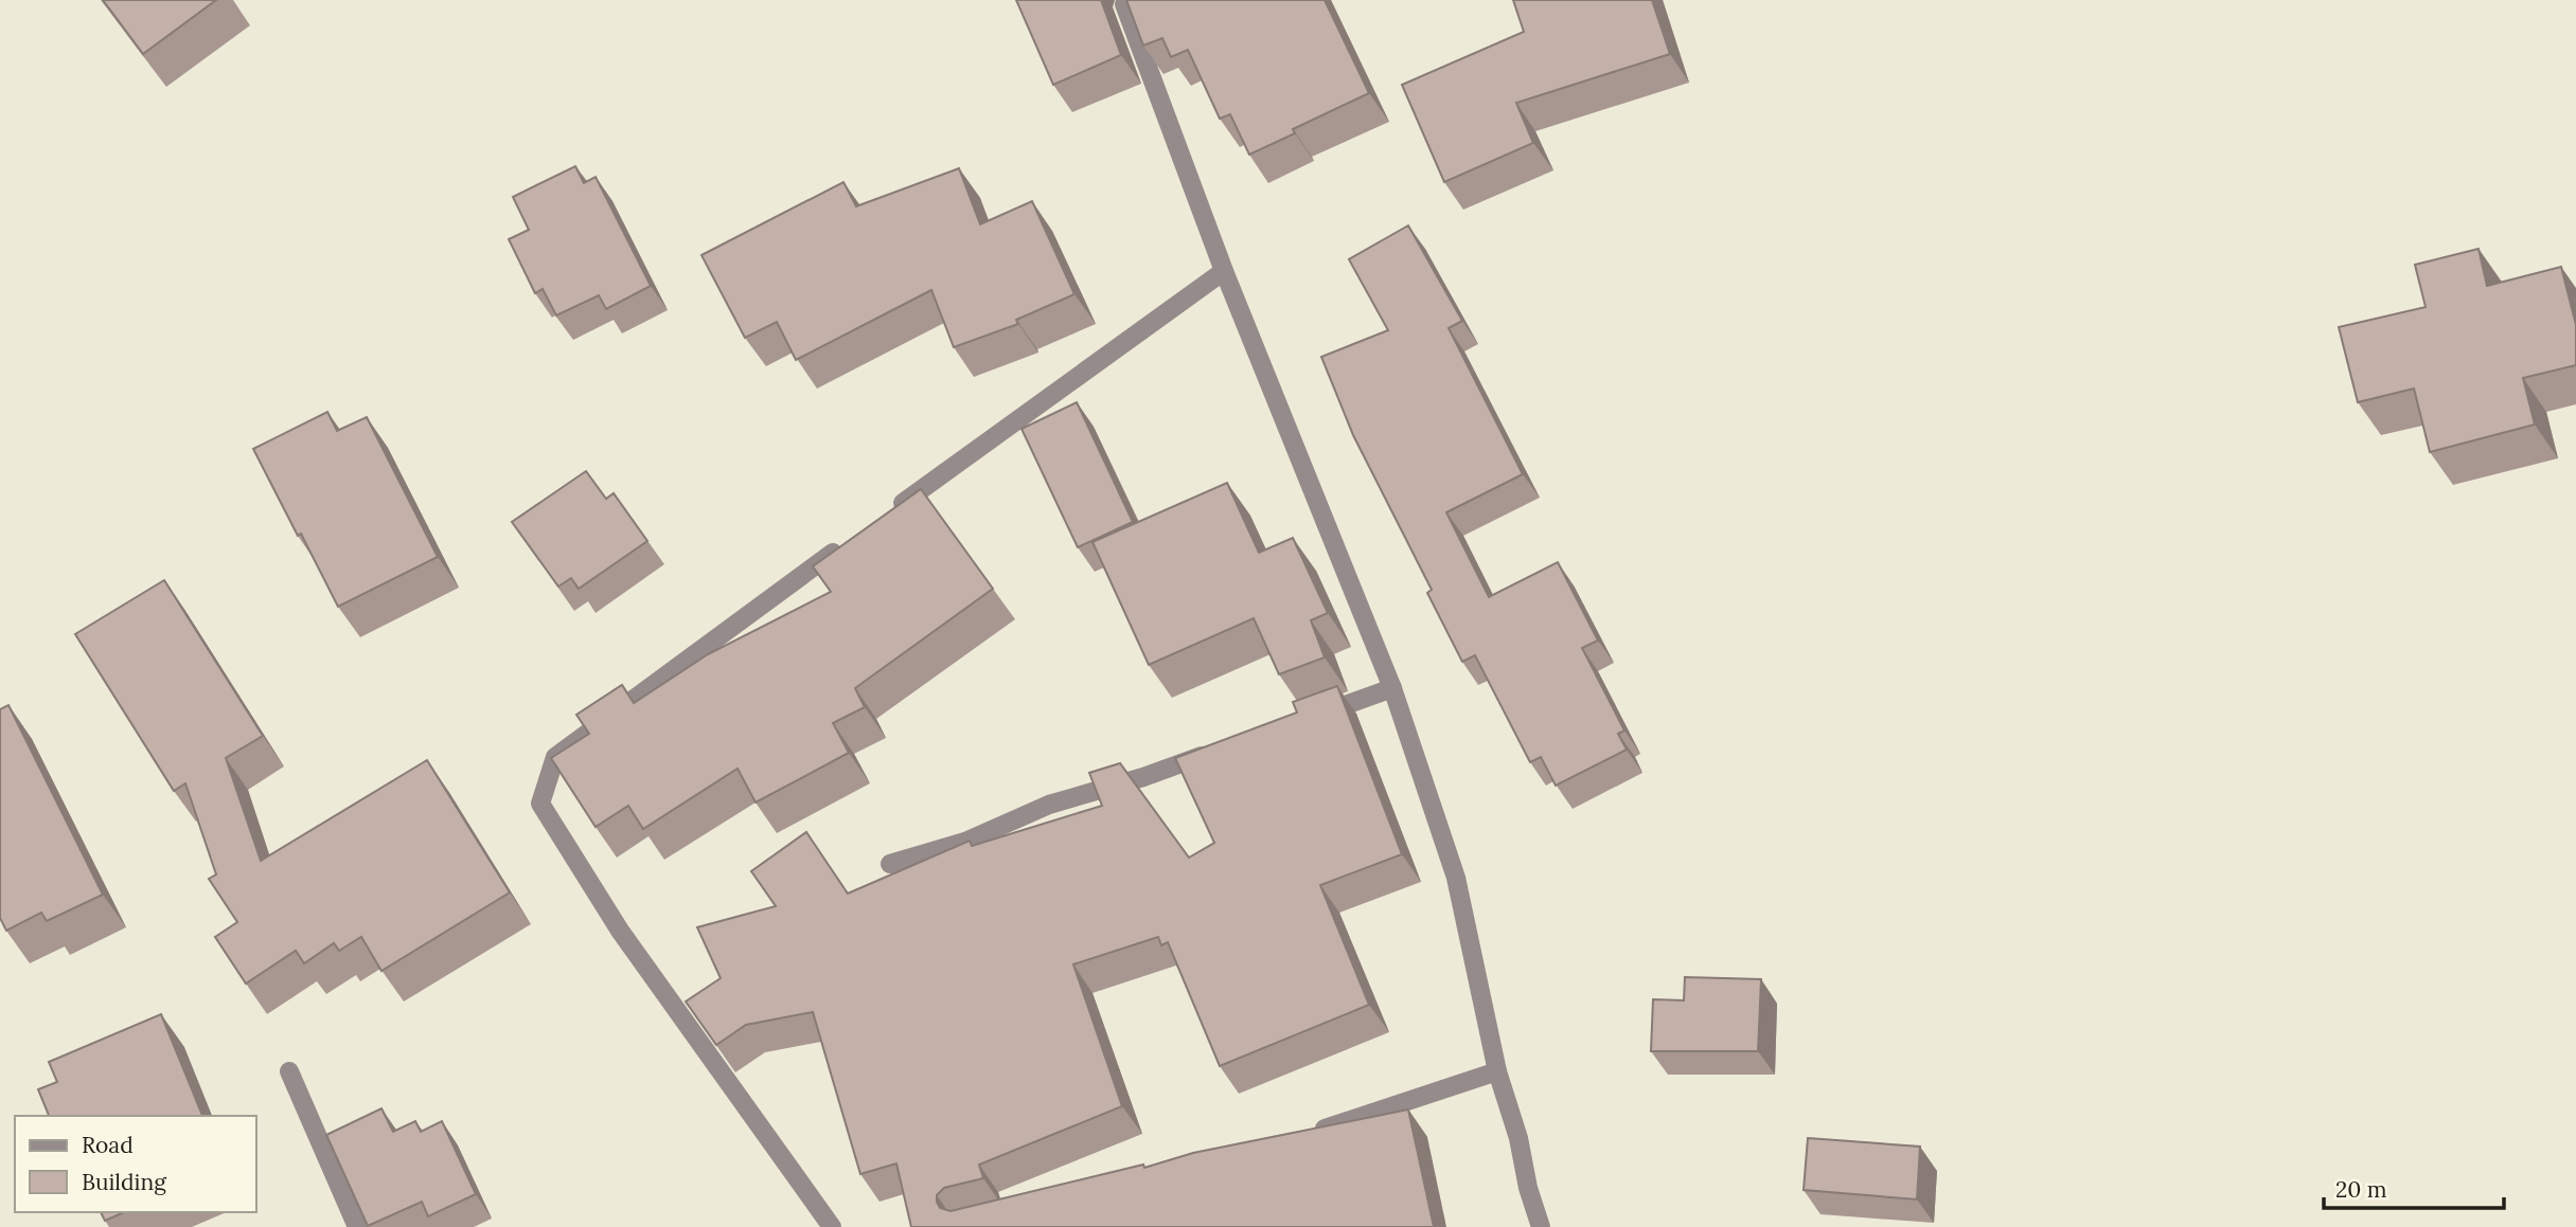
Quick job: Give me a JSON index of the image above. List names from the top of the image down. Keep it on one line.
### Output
{"legend":["Road","Building"],"scale_bar":"20 m"}
